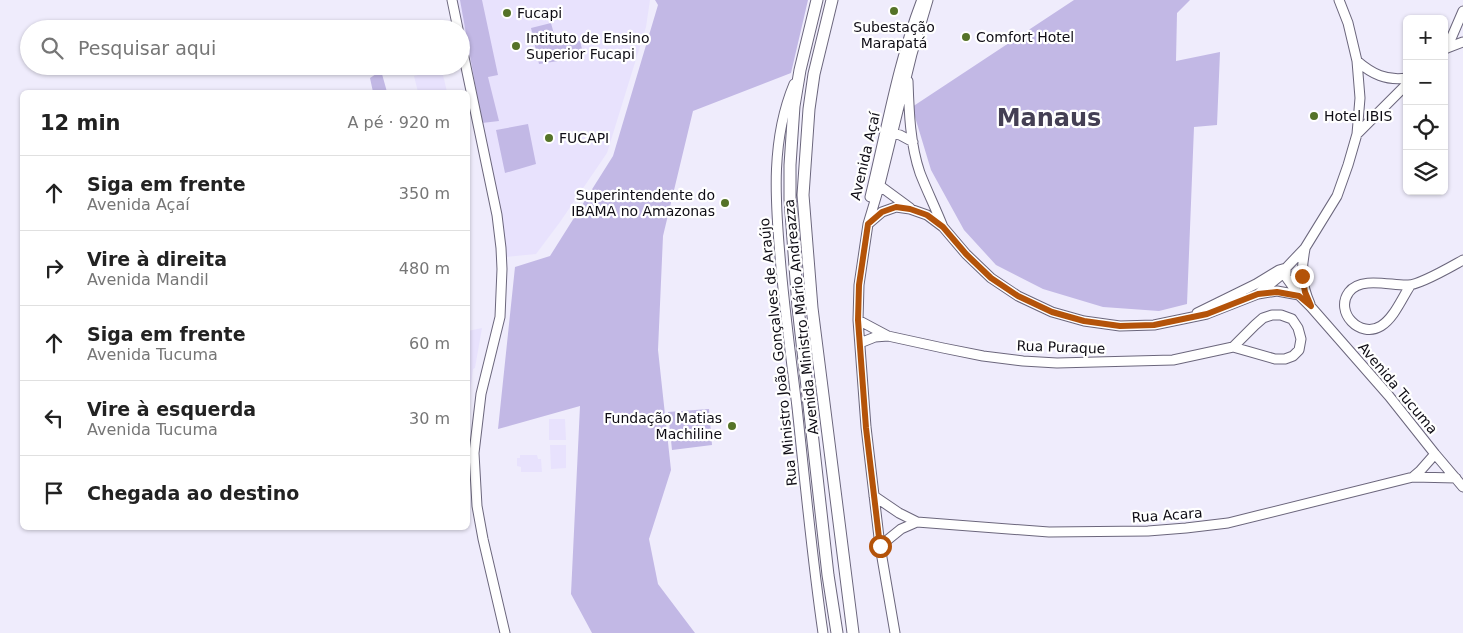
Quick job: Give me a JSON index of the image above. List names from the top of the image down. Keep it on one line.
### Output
{"streets":{"main road":["Avenida Ministro Mário Andreazza"],"street":["Avenida Açaí","Rua Puraque","Rua Ministro João Gonçalves de Araújo","Avenida Tucuma","Rua Acara"]},"crossings":[["Avenida Açaí","Rua Puraque"],["Avenida Açaí","Rua Acara"],["Avenida Ministro Mário Andreazza","Rua Ministro João Gonçalves de Araújo"],["Avenida Tucuma","Rua Acara"]],"districts":["Manaus"],"places":["Subestação Marapatá","Fucapi","Comfort Hotel","Intituto de Ensino Superior Fucapi","Hotel IBIS","FUCAPI","Superintendente do IBAMA no Amazonas","Fundação Matias Machiline"],"page":{"map_buttons":["+","−"],"search":"Pesquisar aqui","heading":["12 min","A pé · 920 m"],"list":[["Siga em frente","Avenida Açaí","350 m"],["Vire à direita","Avenida Mandil","480 m"],["Siga em frente","Avenida Tucuma","60 m"],["Vire à esquerda","Avenida Tucuma","30 m"],"Chegada ao destino"]}}
